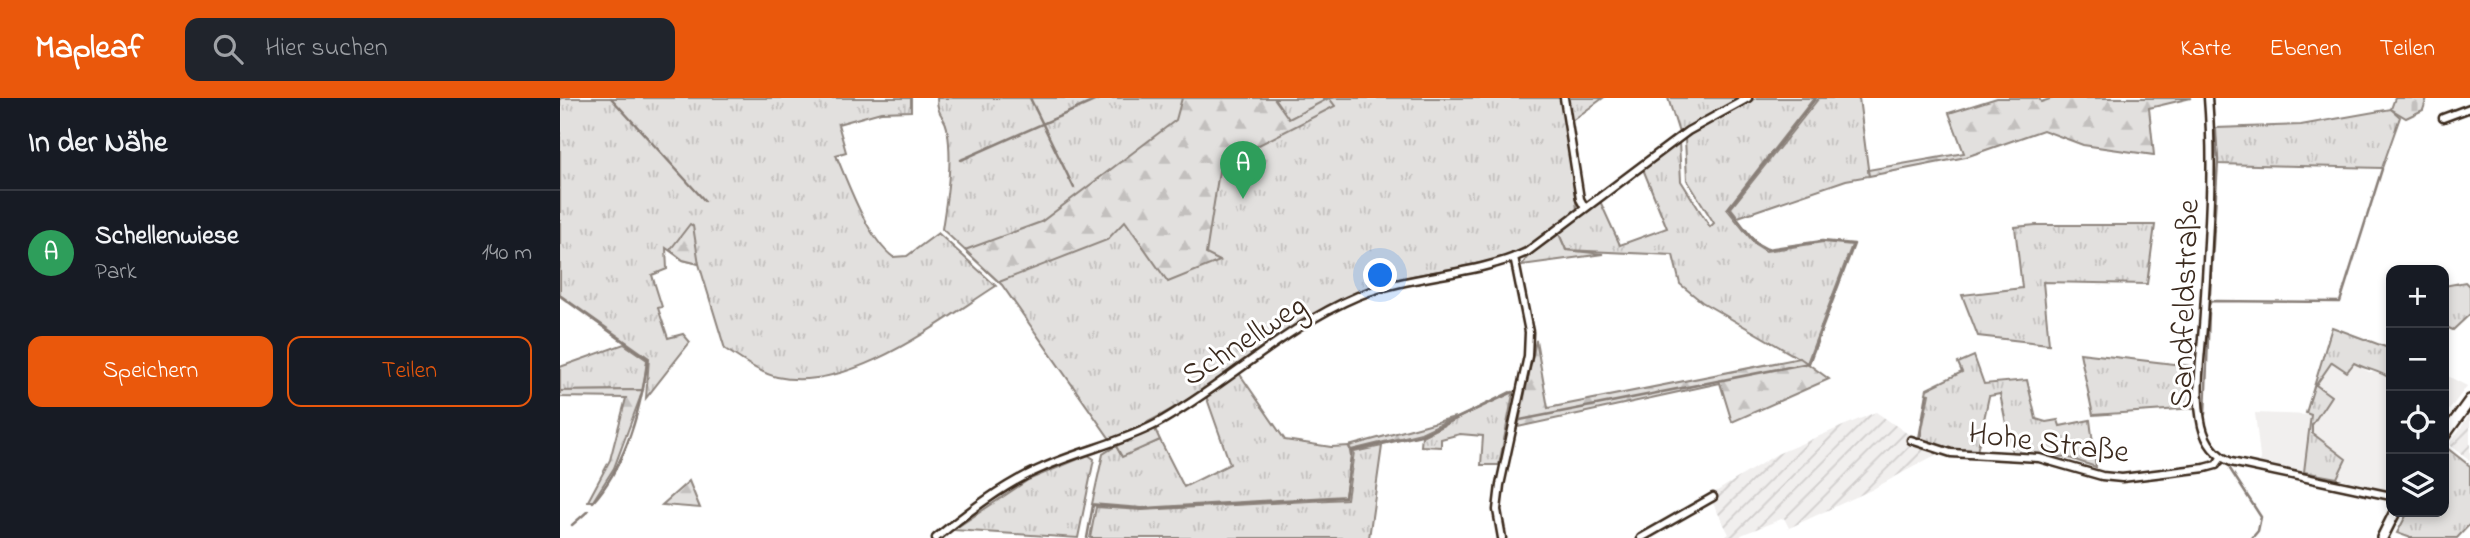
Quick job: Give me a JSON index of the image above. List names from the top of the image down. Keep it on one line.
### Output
{"streets":{"street":["Sandfeldstraße","Schnellweg","Hohe Straße"]},"crossings":[["Sandfeldstraße","Hohe Straße"]],"page":{"header":"Mapleaf","search":"Hier suchen","nav":["Karte","Ebenen","Teilen"],"heading":"In der Nähe","pins":"A","list":[{"mark":"A","name":"Schellenwiese","note":"Park","value":"140 m"}],"map_buttons":["+","−"],"buttons":["Speichern","Teilen"]}}
